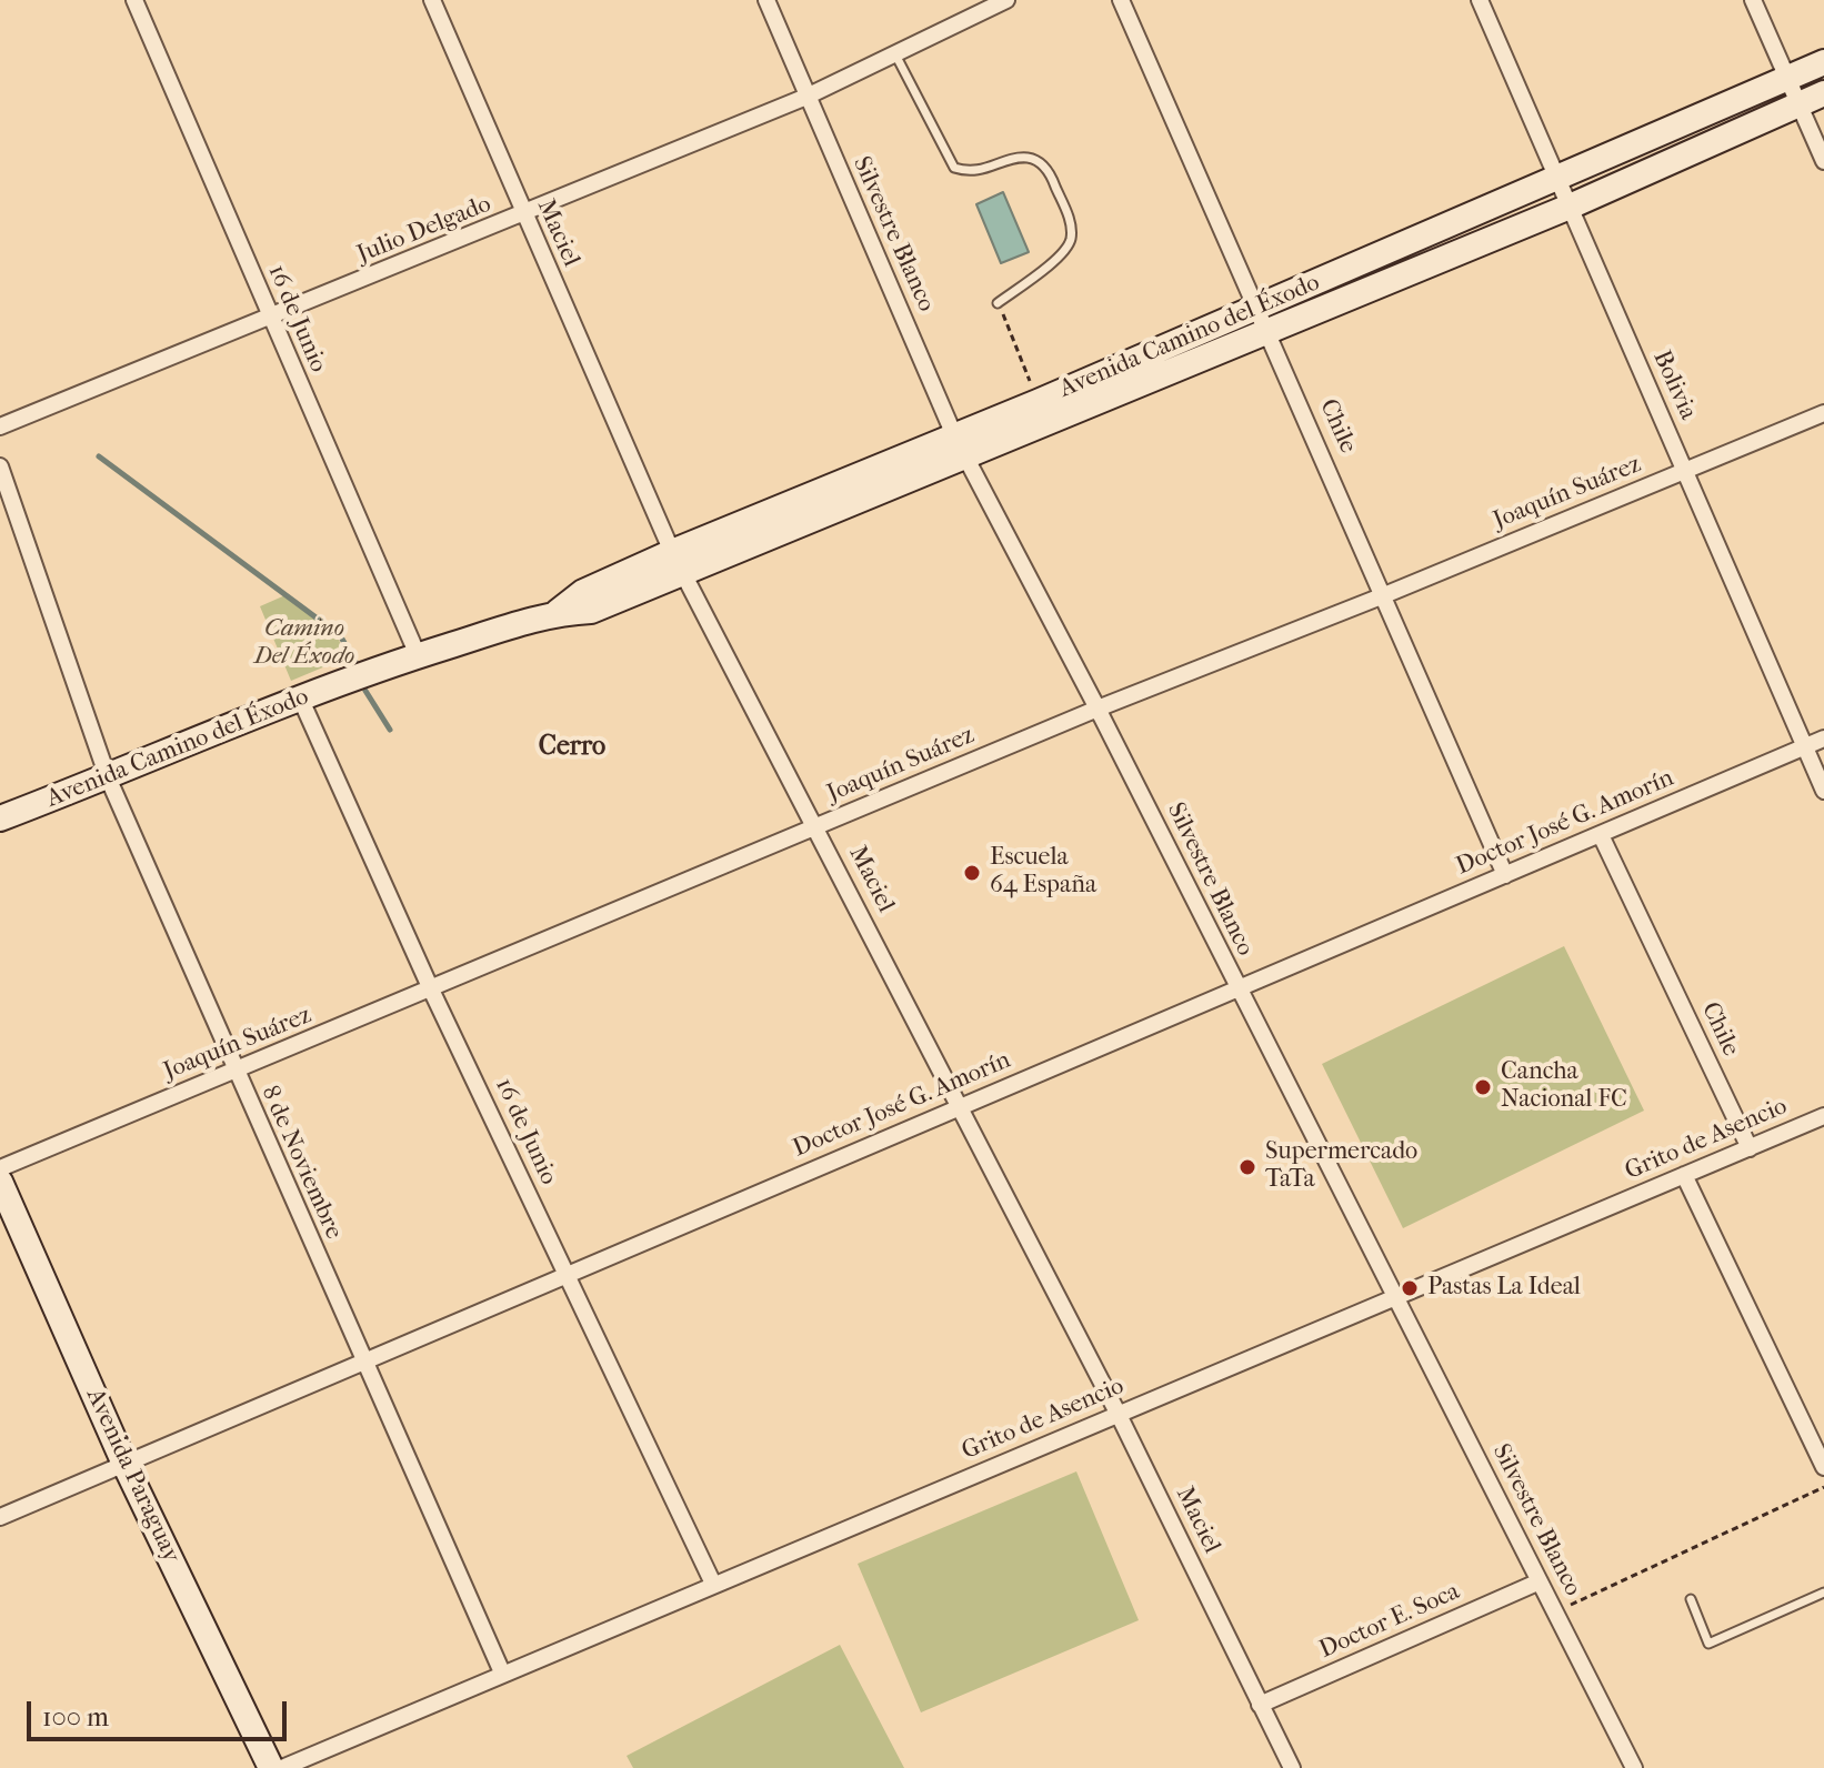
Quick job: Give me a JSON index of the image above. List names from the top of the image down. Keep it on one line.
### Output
{"streets":{"street":["Julio Delgado","Maciel","Silvestre Blanco","16 de Junio","Avenida Camino del Éxodo","Bolivia","Chile","Joaquín Suárez","Doctor José G. Amorín","Grito de Asencio","8 de Noviembre","Avenida Paraguay","Doctor E. Soca"]},"crossings":[["Julio Delgado","Maciel"],["Julio Delgado","Silvestre Blanco"],["Julio Delgado","16 de Junio"],["Maciel","Avenida Camino del Éxodo"],["Maciel","Joaquín Suárez"],["Maciel","Doctor José G. Amorín"],["Maciel","Grito de Asencio"],["Maciel","Doctor E. Soca"],["Silvestre Blanco","Avenida Camino del Éxodo"],["Silvestre Blanco","Joaquín Suárez"],["Silvestre Blanco","Doctor José G. Amorín"],["Silvestre Blanco","Grito de Asencio"],["Silvestre Blanco","Doctor E. Soca"],["16 de Junio","Avenida Camino del Éxodo"],["16 de Junio","Joaquín Suárez"],["16 de Junio","Doctor José G. Amorín"],["16 de Junio","Grito de Asencio"],["Avenida Camino del Éxodo","Bolivia"],["Avenida Camino del Éxodo","Chile"],["Avenida Camino del Éxodo","8 de Noviembre"],["Bolivia","Joaquín Suárez"],["Bolivia","Doctor José G. Amorín"],["Chile","Joaquín Suárez"],["Chile","Doctor José G. Amorín"],["Chile","Grito de Asencio"],["Joaquín Suárez","8 de Noviembre"],["Doctor José G. Amorín","8 de Noviembre"],["Doctor José G. Amorín","Avenida Paraguay"],["Grito de Asencio","8 de Noviembre"]],"districts":["Cerro"],"parks":["Camino Del Éxodo"],"places":["Escuela 64 España","Cancha Nacional FC","Supermercado TaTa","Pastas La Ideal"],"scale_bar":"100 m"}
